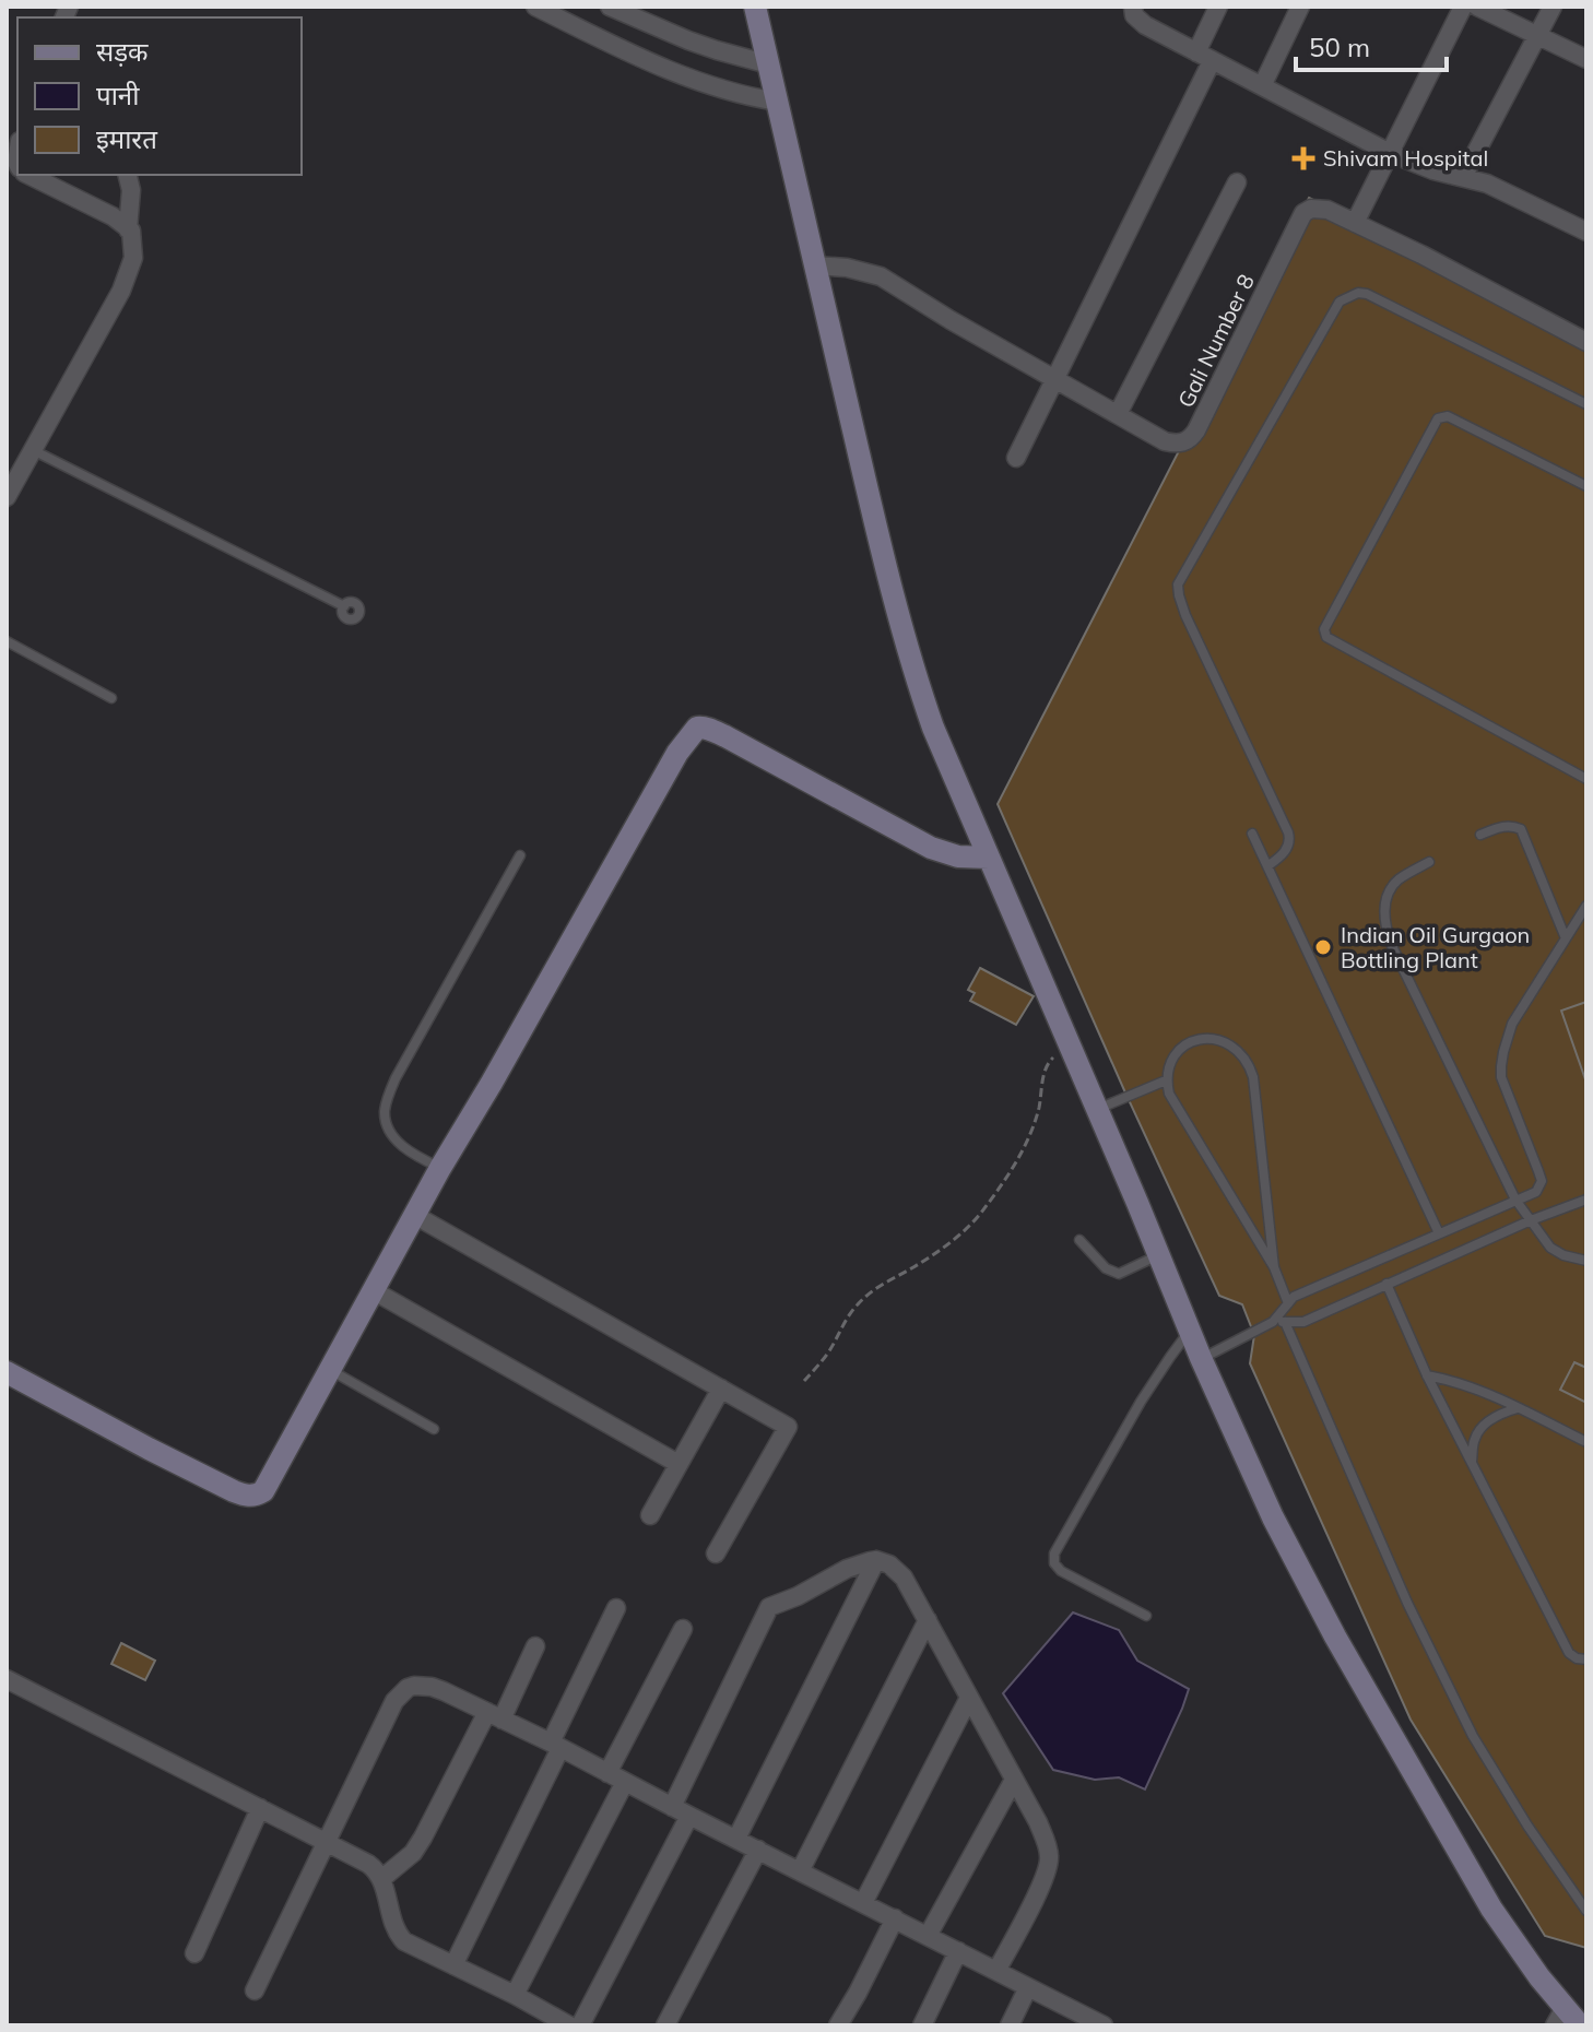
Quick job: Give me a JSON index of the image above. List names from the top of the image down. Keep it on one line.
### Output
{"streets":{"street":["Gali Number 8"]},"places":{"health":["Shivam Hospital"],"other":["Indian Oil Gurgaon Bottling Plant"]},"legend":["सड़क","पानी","इमारत"],"scale_bar":"50 m"}
